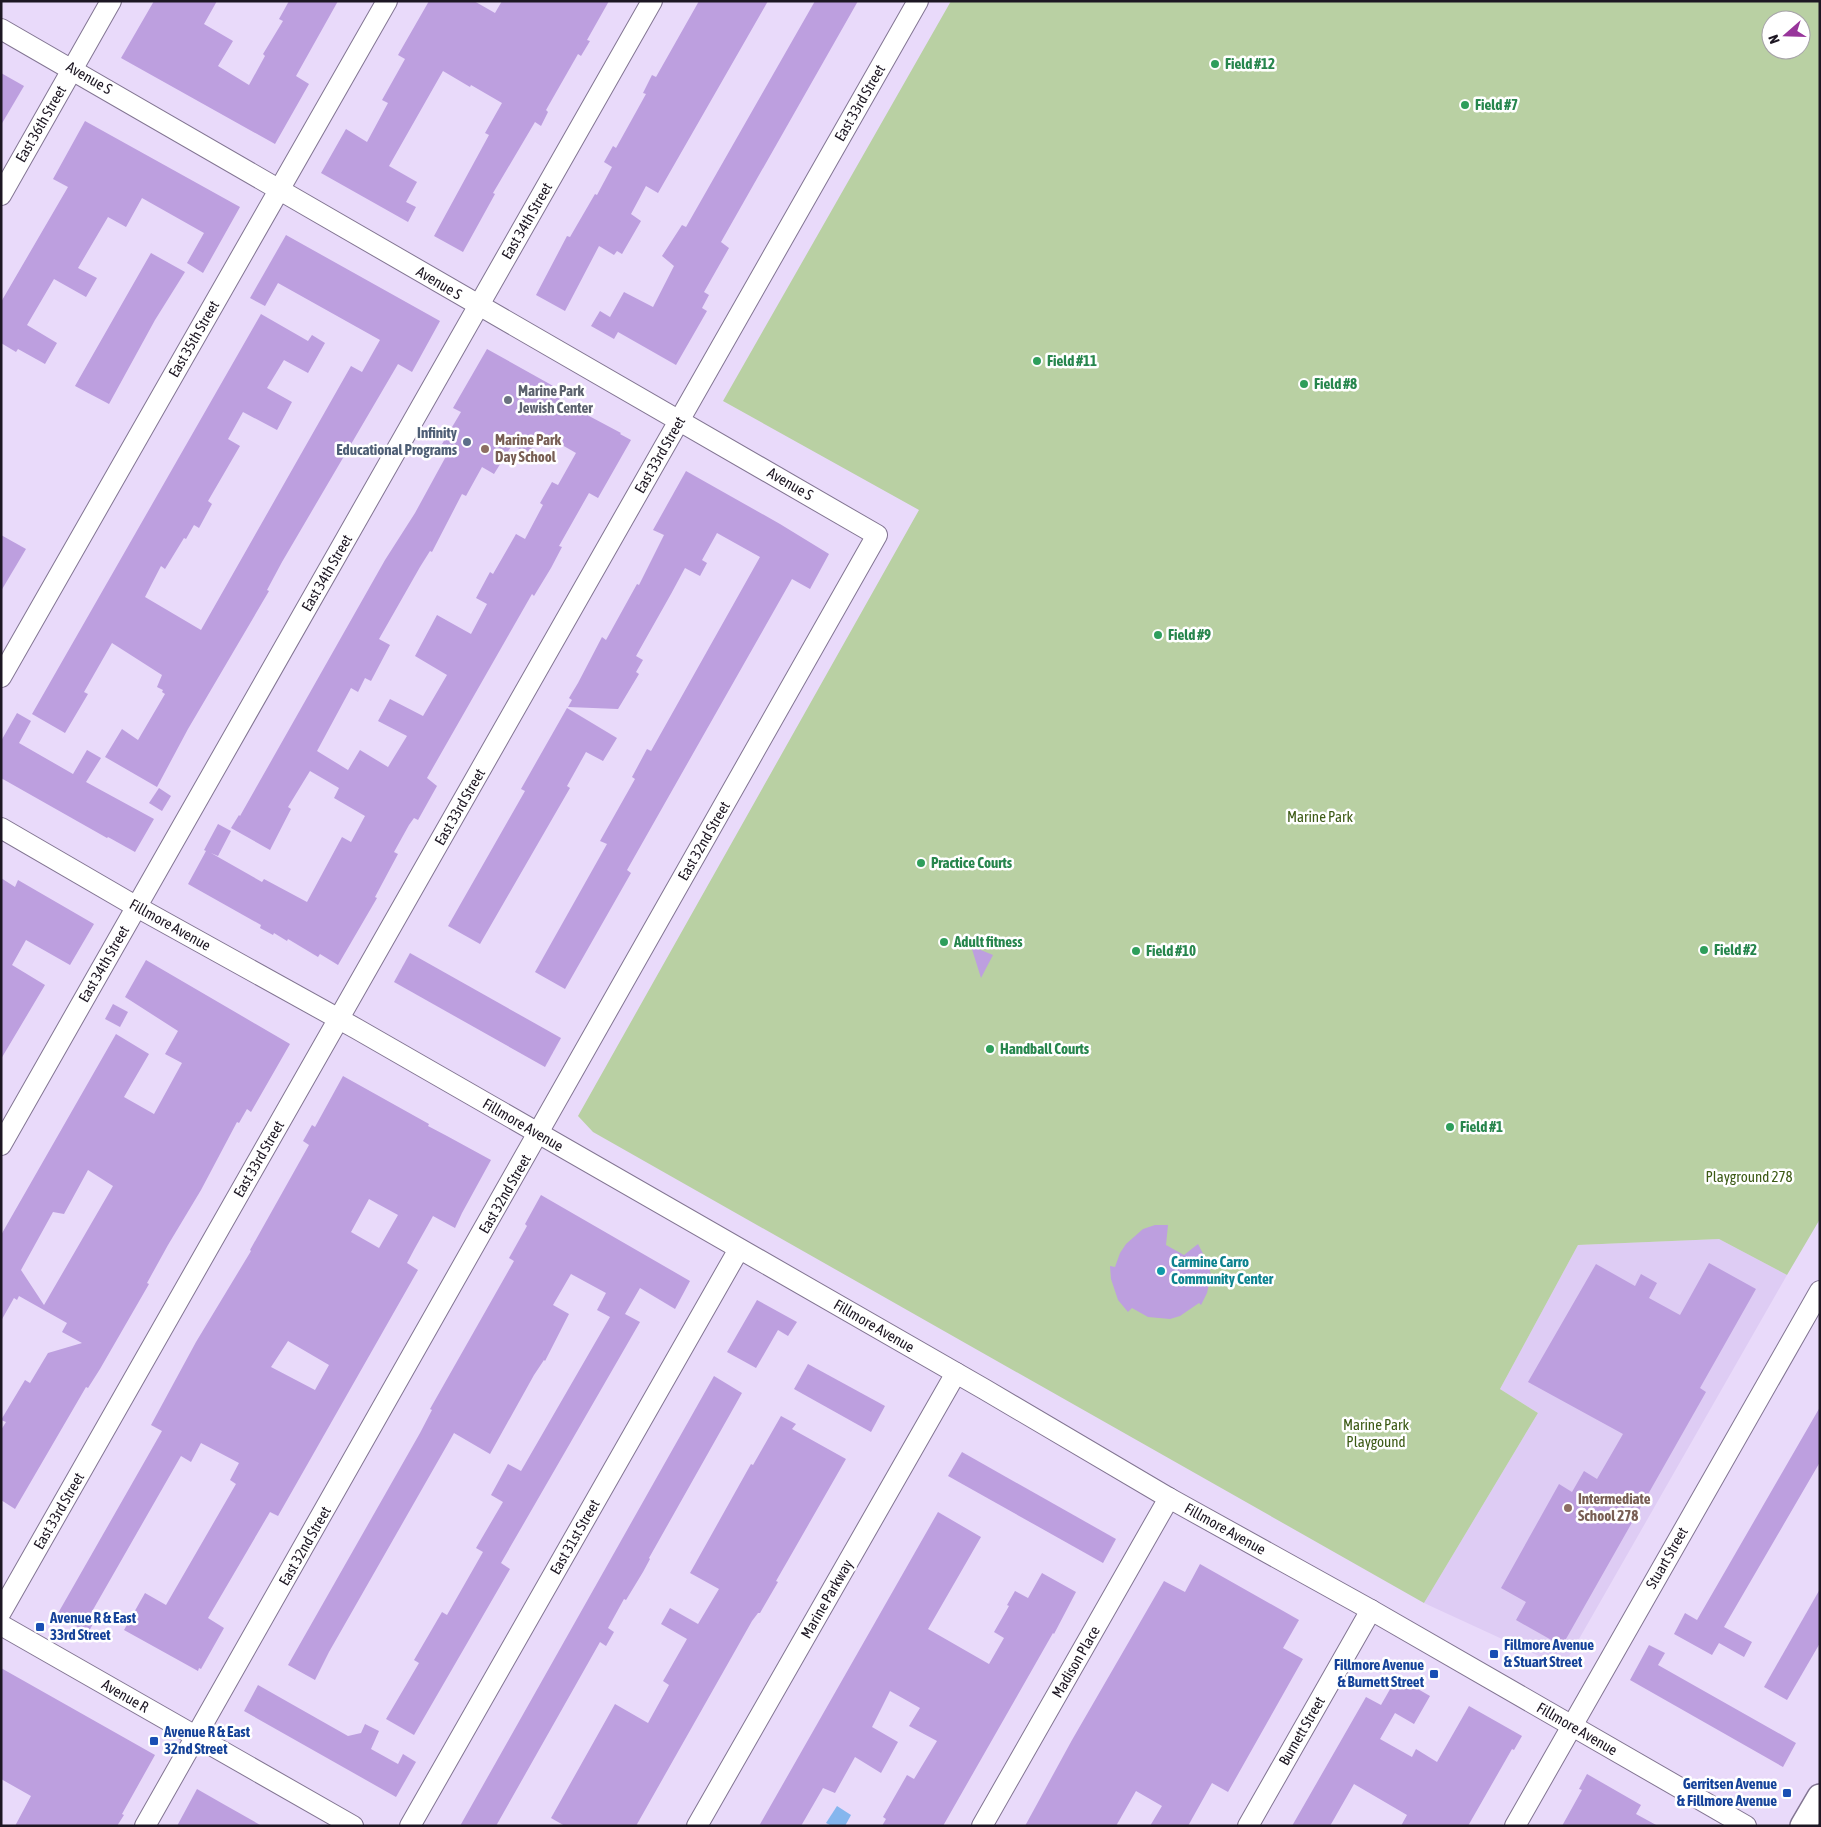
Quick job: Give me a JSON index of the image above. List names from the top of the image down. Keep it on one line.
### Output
{"streets":{"street":["Avenue S","East 33rd Street","East 36th Street","East 34th Street","East 35th Street","East 32nd Street","Fillmore Avenue","East 31st Street","Stuart Street","Marine Parkway","Madison Place","Avenue R","Burnett Street"]},"crossings":[["Avenue S","East 33rd Street"],["Avenue S","East 36th Street"],["Avenue S","East 34th Street"],["Avenue S","East 35th Street"],["Avenue S","East 32nd Street"],["East 33rd Street","Fillmore Avenue"],["East 34th Street","Fillmore Avenue"],["East 32nd Street","Fillmore Avenue"],["East 32nd Street","Avenue R"],["Fillmore Avenue","East 31st Street"],["Fillmore Avenue","Stuart Street"],["Fillmore Avenue","Marine Parkway"],["Fillmore Avenue","Madison Place"],["Fillmore Avenue","Burnett Street"]],"parks":["Marine Park","Playground 278","Marine Park Playgound"],"places":{"other":["Field #12","Field #7","Field #11","Field #8","Marine Park Jewish Center","Infinity Educational Programs","Marine Park Day School","Field #9","Practice Courts","Adult fitness","Field #2","Field #10","Handball Courts","Field #1","Carmine Carro Community Center","Intermediate School 278"],"transit":["Avenue R & East 33rd Street","Fillmore Avenue & Stuart Street","Fillmore Avenue & Burnett Street","Avenue R & East 32nd Street","Gerritsen Avenue & Fillmore Avenue"]},"north":"left"}
